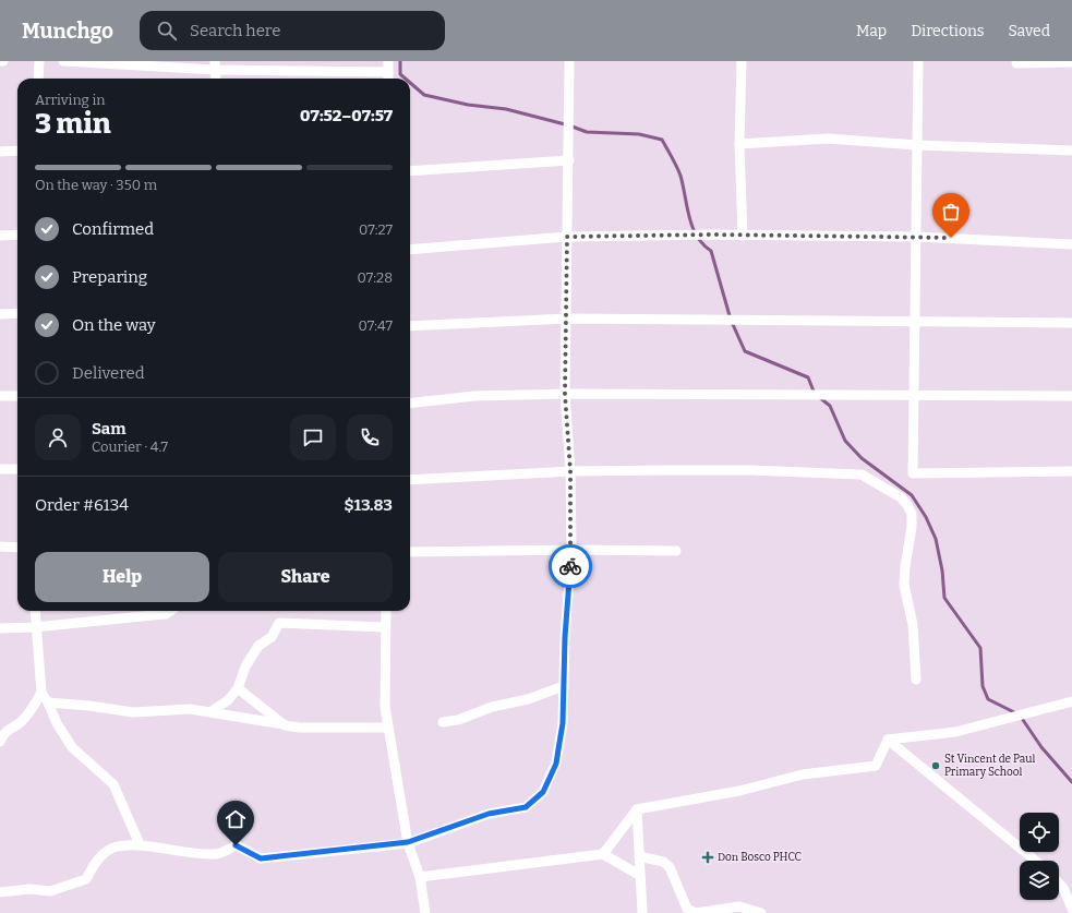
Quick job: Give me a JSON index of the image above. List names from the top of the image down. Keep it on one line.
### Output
{"places":{"other":["St Vincent de Paul Primary School"],"health":["Don Bosco PHCC"]},"page":{"header":"Munchgo","search":"Search here","nav":["Map","Directions","Saved"],"heading":["3 min","Arriving in","07:52–07:57"],"panel":["Sam","Courier · 4.7","Order #6134","$13.83"],"bar":"On the way · 350 m","list":[["Confirmed","07:27"],["Preparing","07:28"],["On the way","07:47"],"Delivered"],"buttons":["Help","Share"]}}
